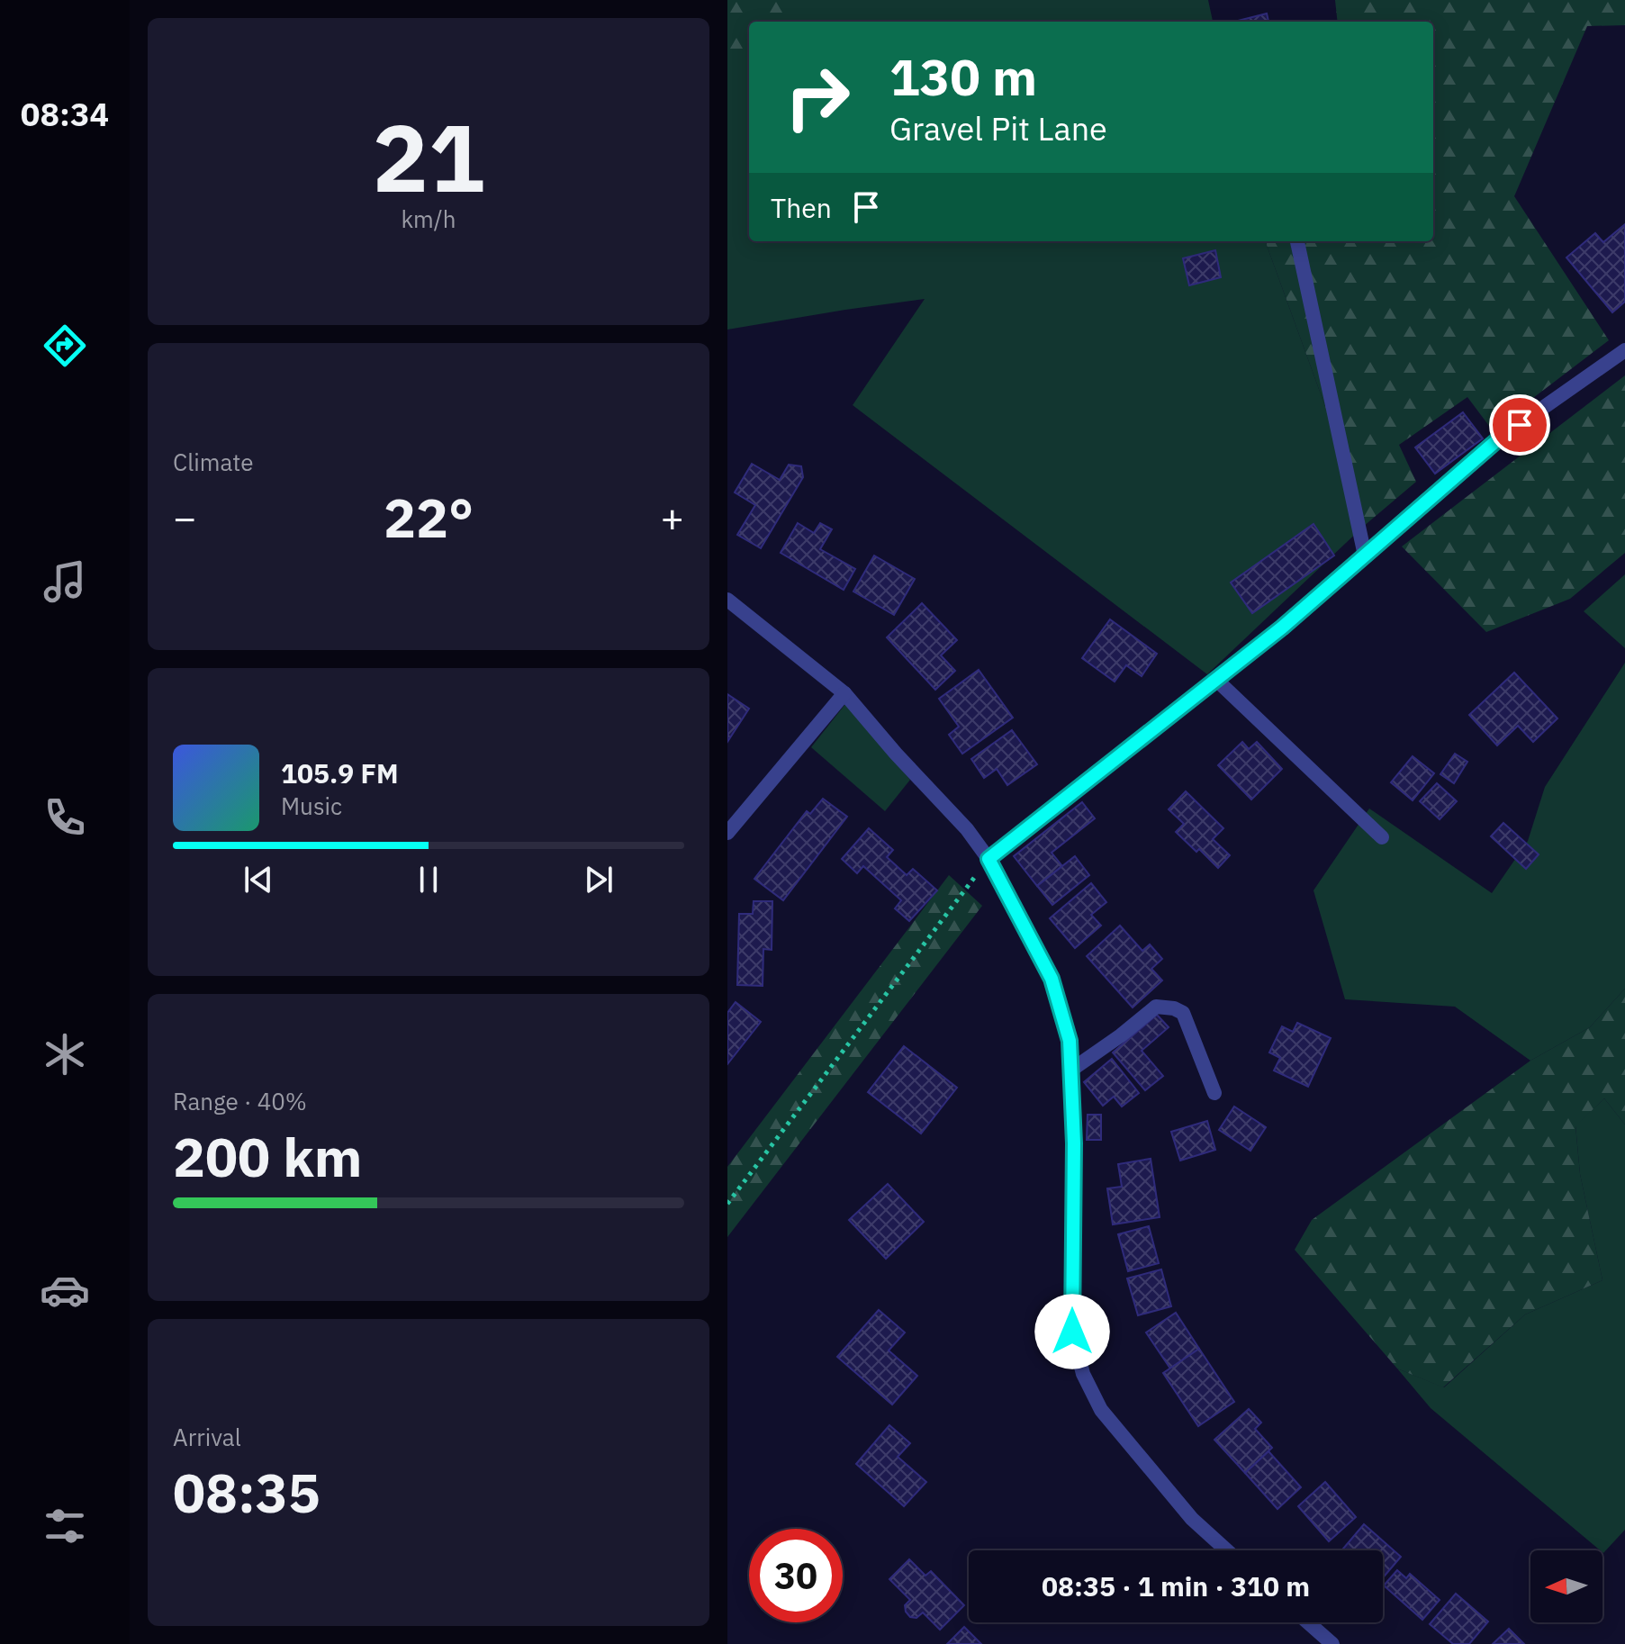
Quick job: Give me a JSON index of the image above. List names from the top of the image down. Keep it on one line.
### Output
{"north":"left","page":{"tabs":"08:34","tile":[["21","km/h"],"Climate",["Range · 40%","200 km"],["Arrival","08:35"]],"turn":["130 m","Gravel Pit Lane"],"then":"Then","heat":["−","22°","+"],"song":["105.9 FM","Music"],"limit":"30","trip":"08:35 · 1 min · 310 m"}}
